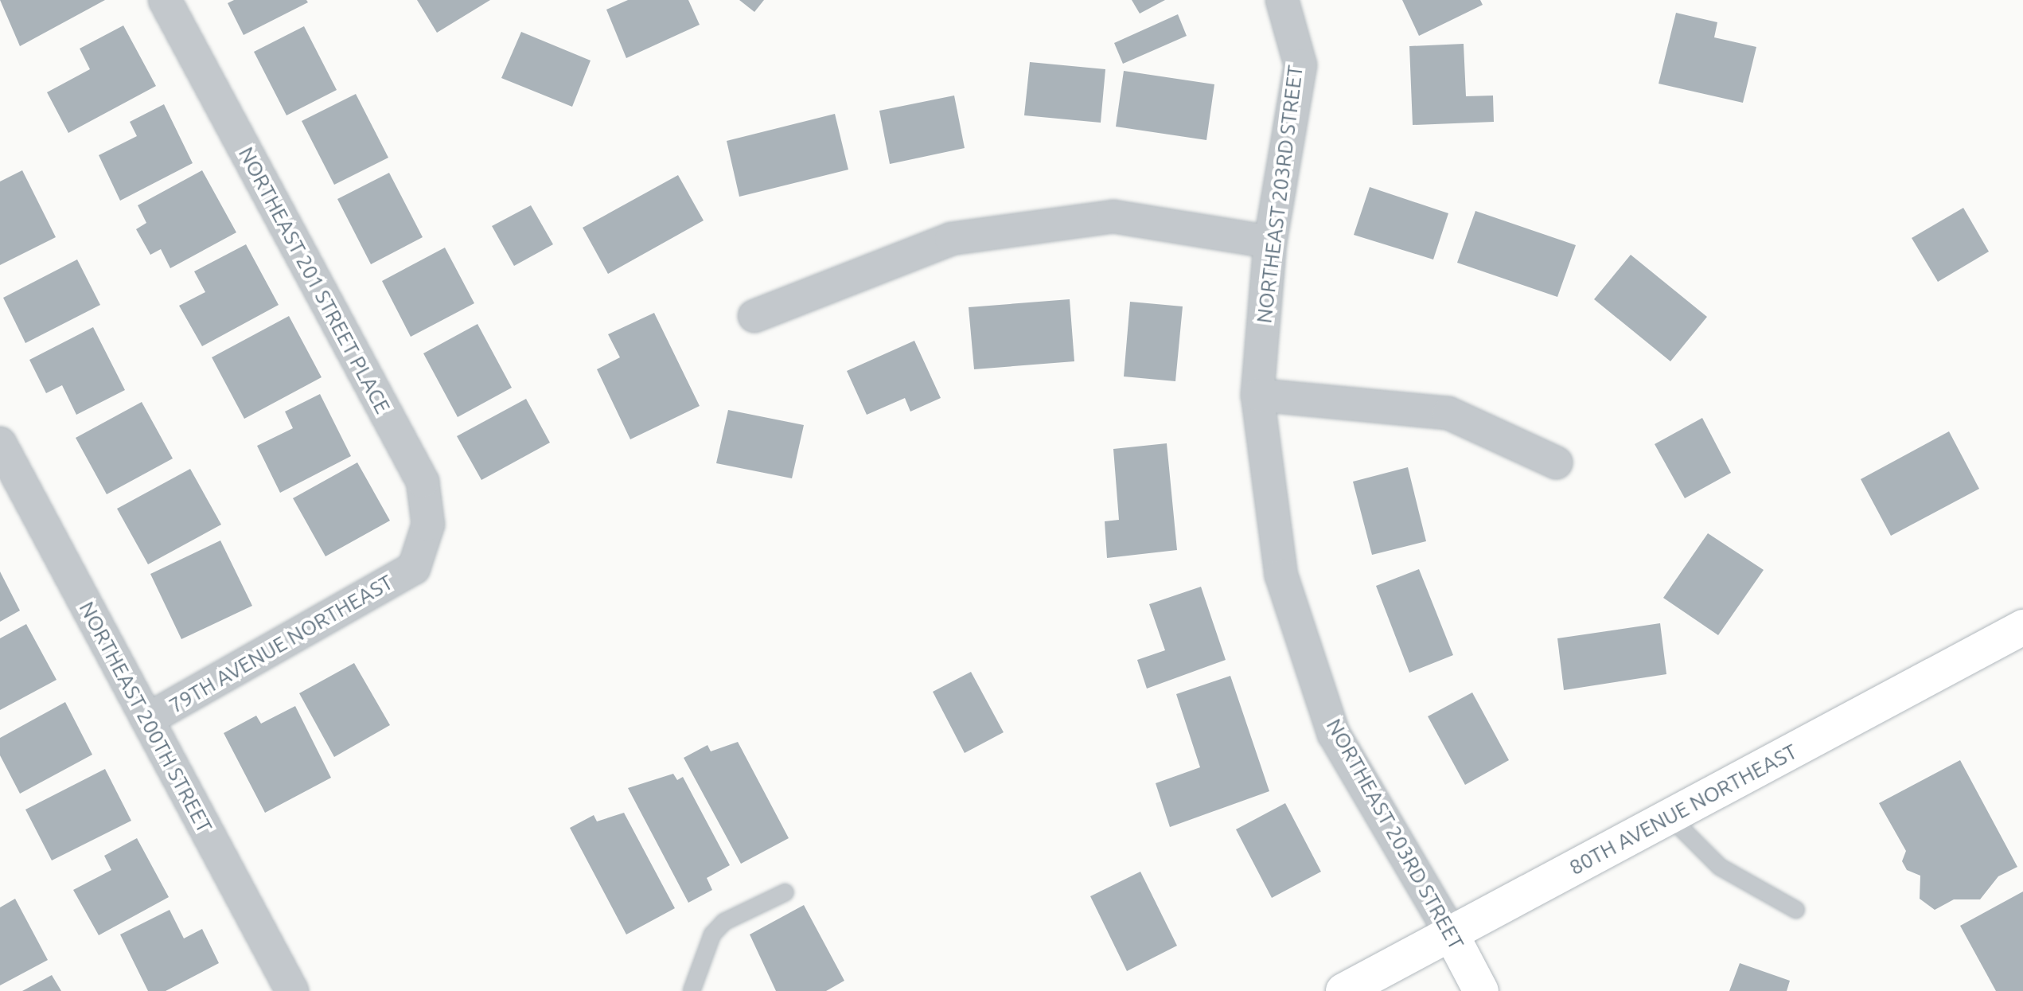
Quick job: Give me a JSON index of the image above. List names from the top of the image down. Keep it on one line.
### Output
{"streets":{"main road":["NORTHEAST 203RD STREET","80TH AVENUE NORTHEAST"],"street":["NORTHEAST 201 STREET PLACE","79TH AVENUE NORTHEAST","NORTHEAST 200TH STREET"]},"crossings":[["NORTHEAST 203RD STREET","80TH AVENUE NORTHEAST"],["NORTHEAST 201 STREET PLACE","79TH AVENUE NORTHEAST"],["79TH AVENUE NORTHEAST","NORTHEAST 200TH STREET"]]}
